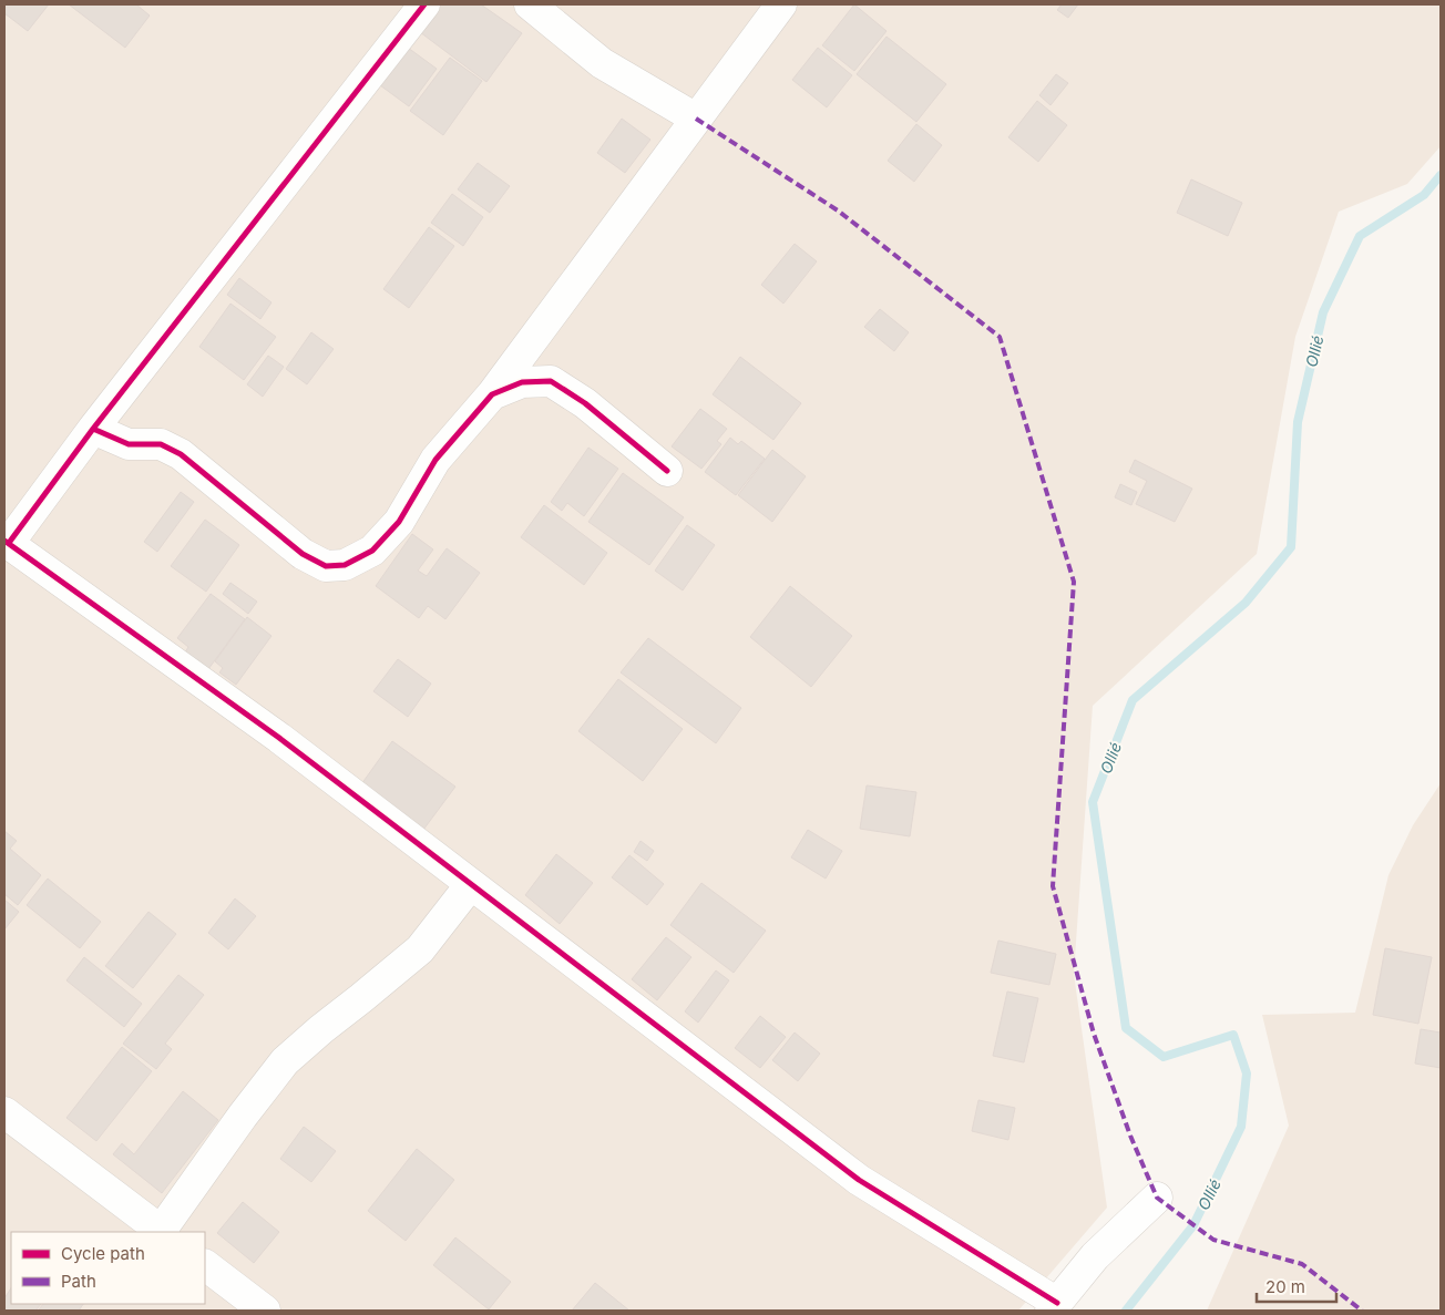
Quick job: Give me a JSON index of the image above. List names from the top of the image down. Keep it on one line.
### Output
{"water":["Ollié"],"legend":["Cycle path","Path"],"scale_bar":"20 m"}
